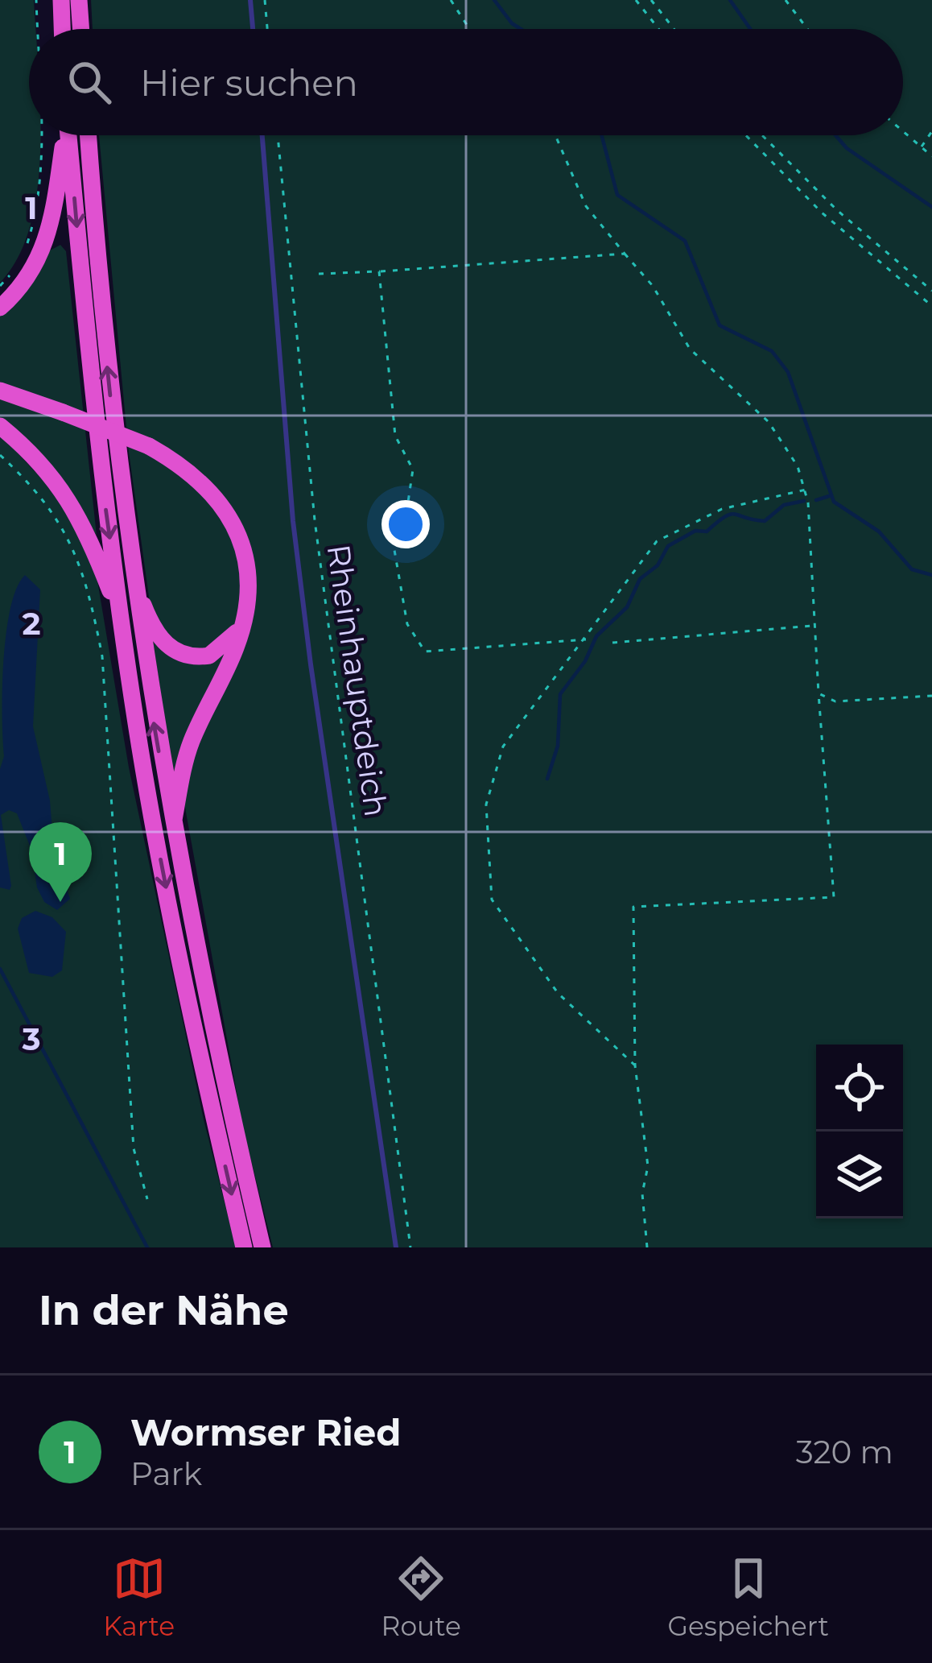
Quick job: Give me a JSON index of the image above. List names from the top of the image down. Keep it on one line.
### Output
{"streets":{"path":["Rheinhauptdeich"]},"page":{"search":"Hier suchen","pins":"1","heading":"In der Nähe","list":[{"mark":"1","name":"Wormser Ried","note":"Park","value":"320 m"}],"nav":["Karte","Route","Gespeichert"]},"grid":{"rows":["1","2","3"]}}
